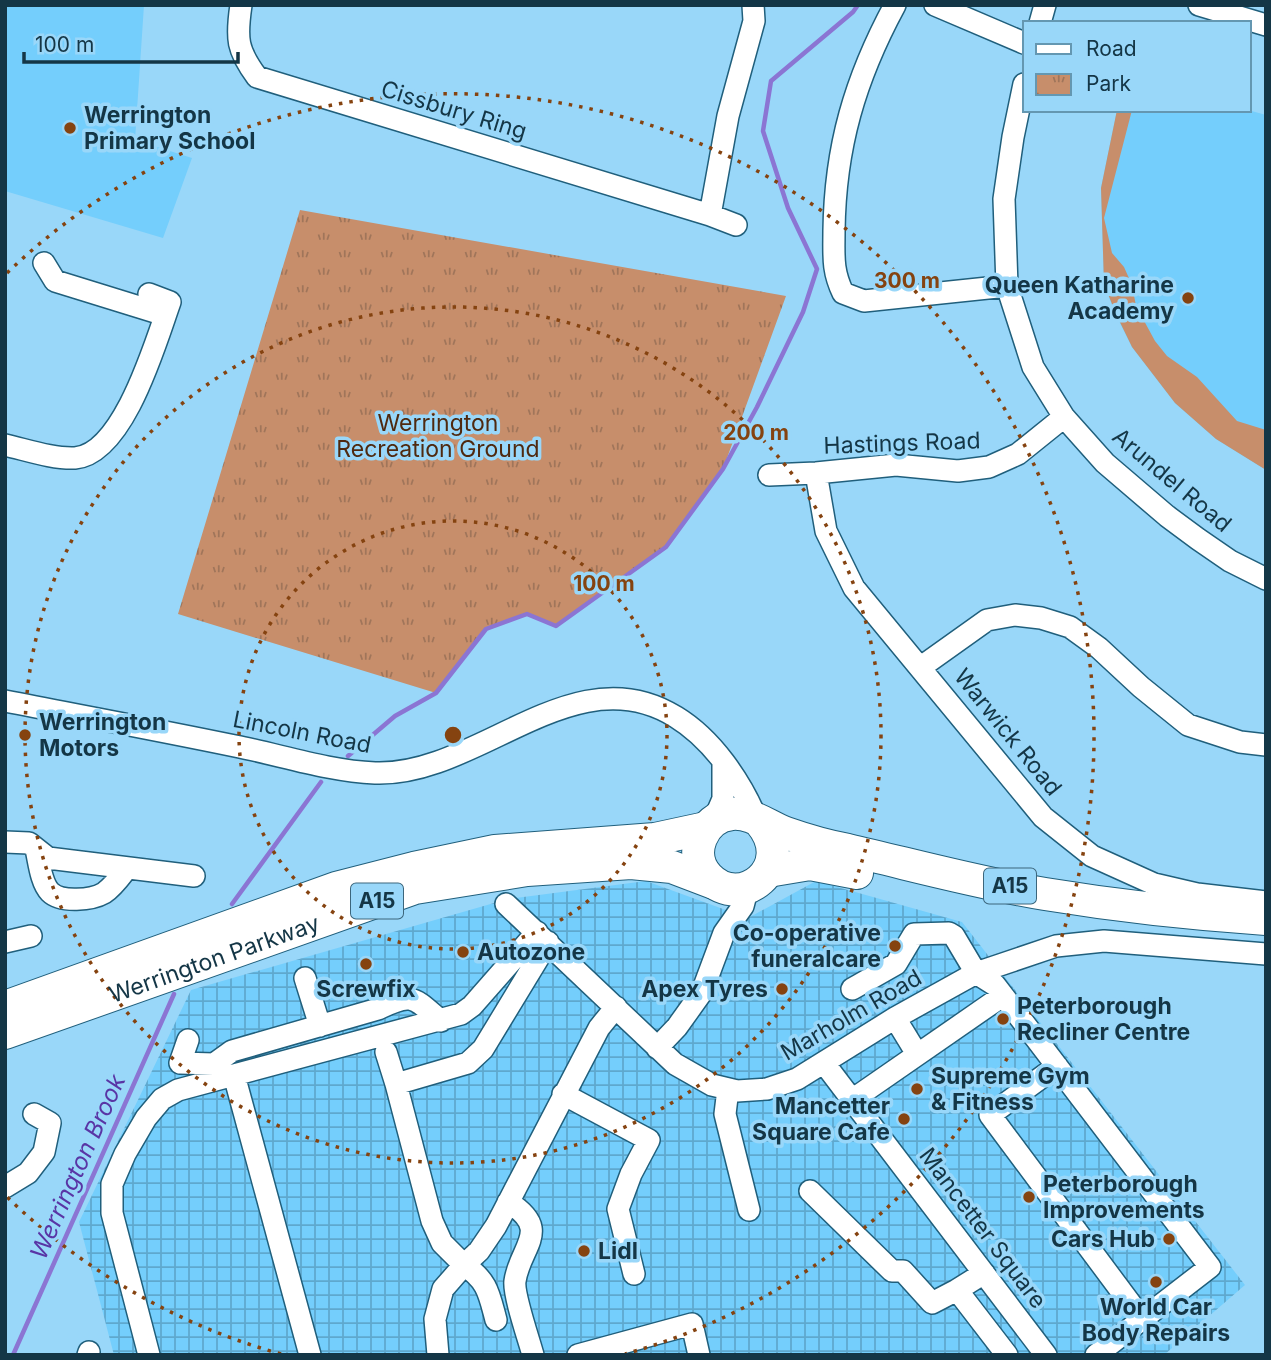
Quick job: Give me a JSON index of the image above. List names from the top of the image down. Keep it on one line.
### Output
{"streets":{"highway":["A15","Werrington Parkway"],"street":["Cissbury Ring","Hastings Road","Arundel Road","Lincoln Road","Warwick Road","Marholm Road","Mancetter Square"]},"crossings":[["Hastings Road","Arundel Road"],["Hastings Road","Warwick Road"],["Lincoln Road","A15"],["Lincoln Road","Werrington Parkway"],["A15","Werrington Parkway"],["A15","Marholm Road"],["Marholm Road","Mancetter Square"]],"water":["Werrington Brook"],"parks":["Werrington Recreation Ground"],"places":["Werrington Primary School","Queen Katharine Academy","Werrington Motors","Co-operative funeralcare","Autozone","Screwfix","Apex Tyres","Peterborough Recliner Centre","Supreme Gym & Fitness","Mancetter Square Cafe","Peterborough Improvements","Cars Hub","Lidl","World Car Body Repairs"],"legend":["Road","Park"],"scale_bar":"100 m","rings":["300 m","200 m","100 m"]}
